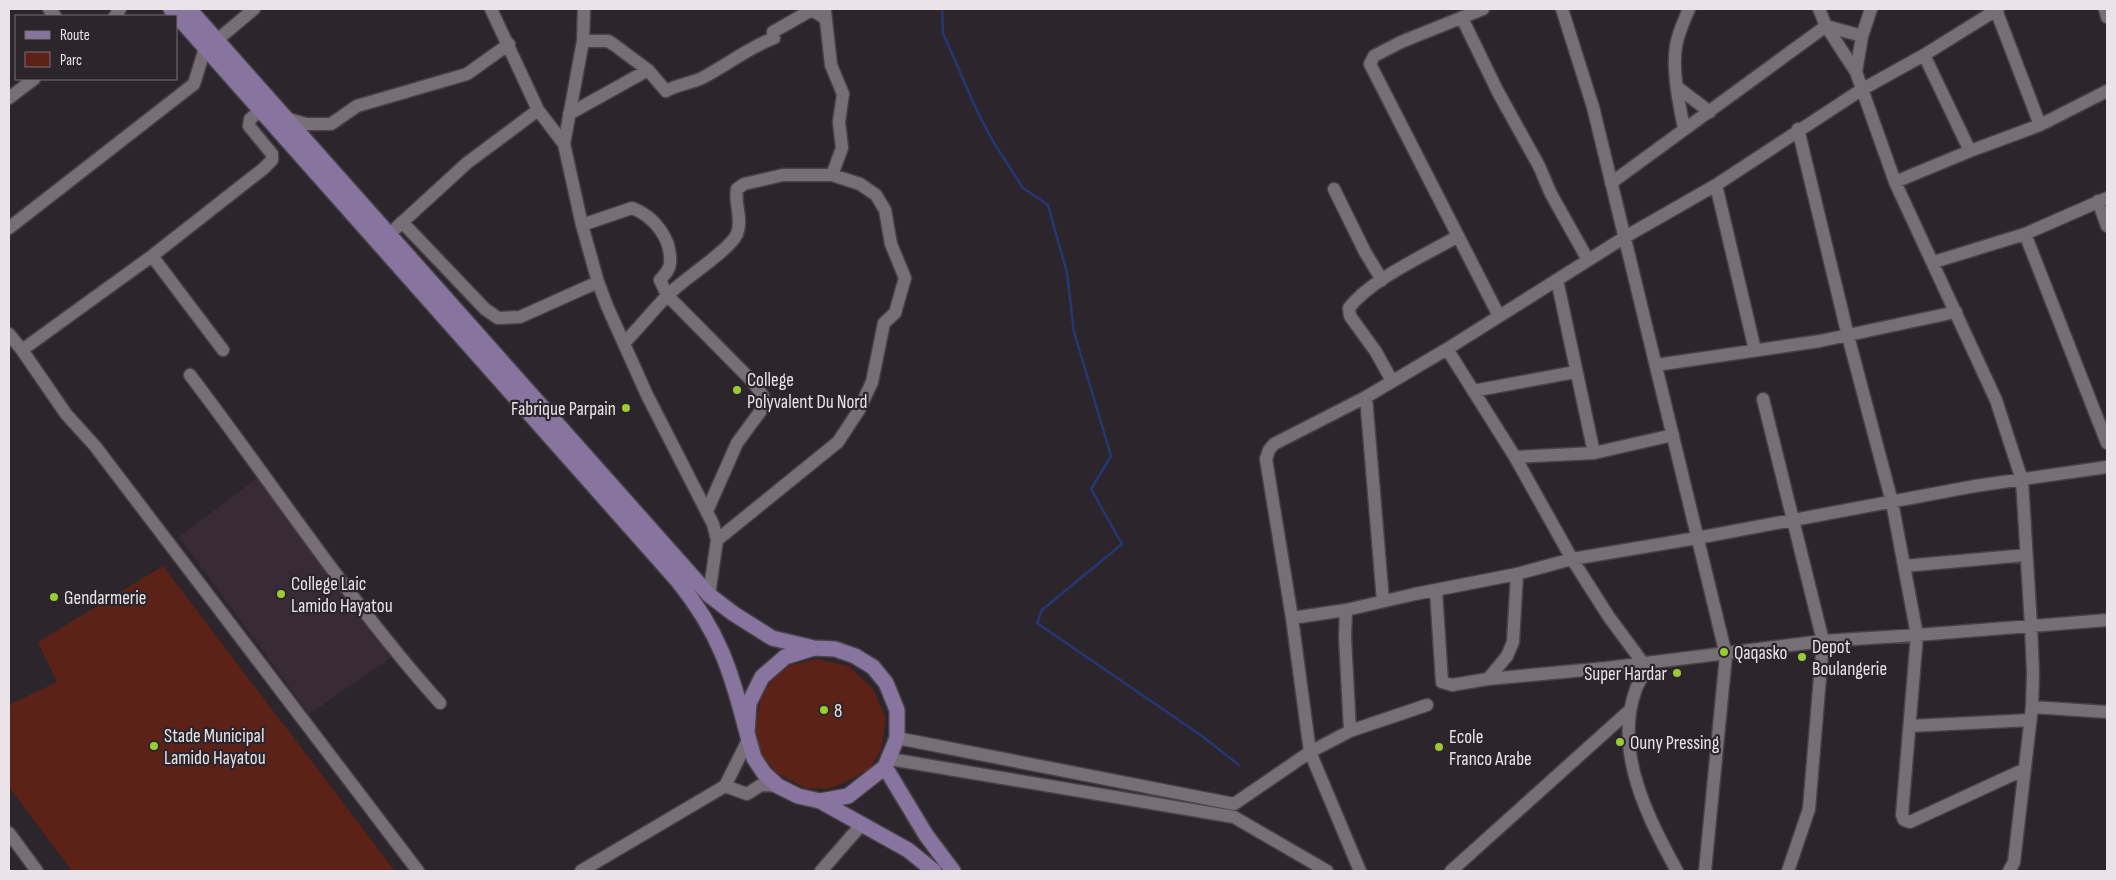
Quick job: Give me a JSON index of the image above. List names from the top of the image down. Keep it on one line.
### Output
{"places":["College Polyvalent Du Nord","Fabrique Parpain","College Laic Lamido Hayatou","Gendarmerie","Qaqasko","Depot Boulangerie","Super Hardar","8","Ouny Pressing","Stade Municipal Lamido Hayatou","Ecole Franco Arabe"],"legend":["Route","Parc"]}
